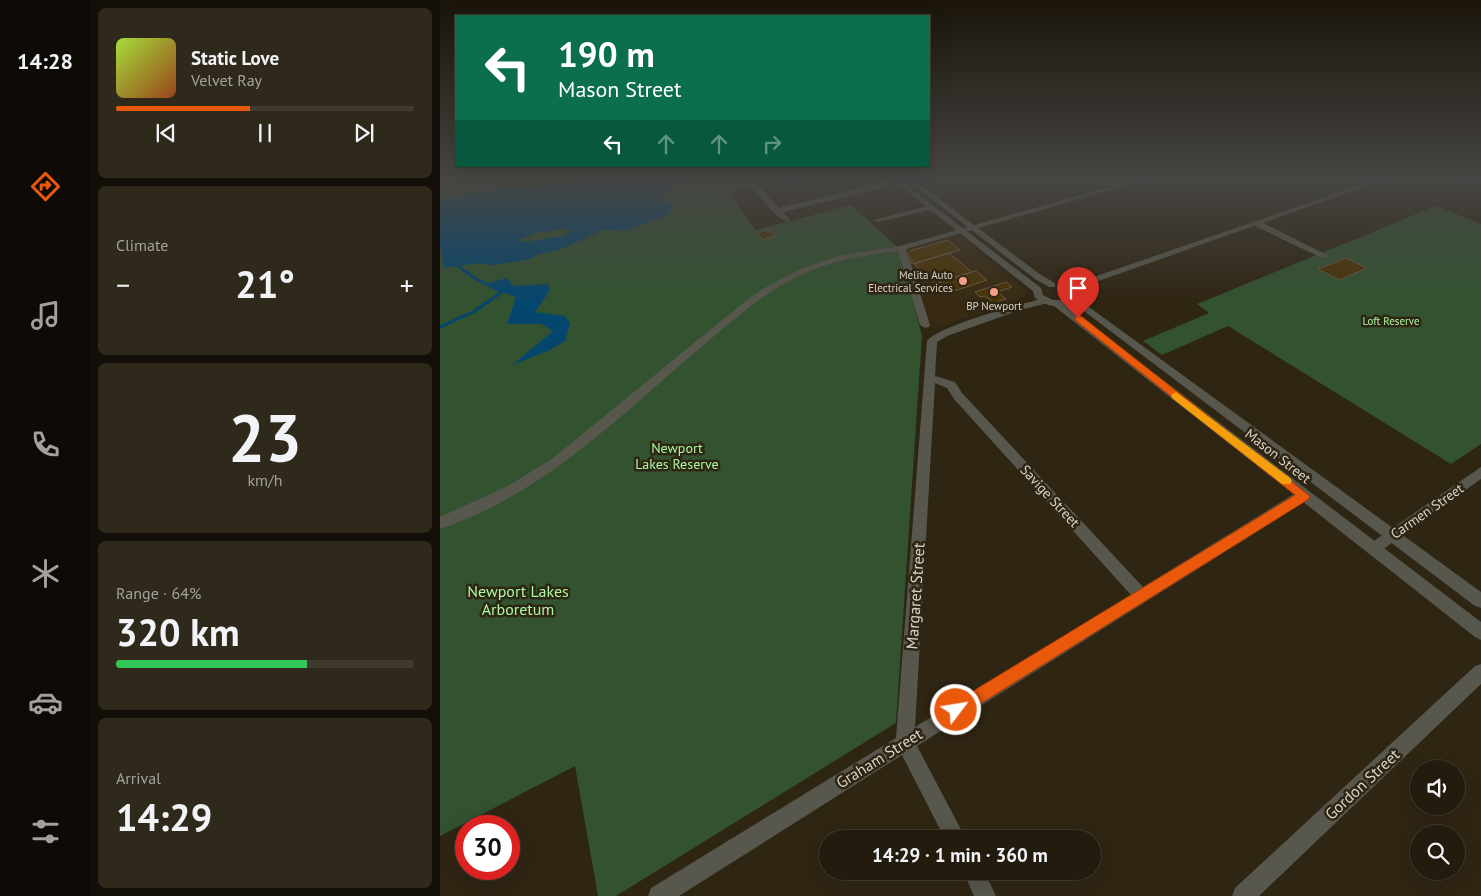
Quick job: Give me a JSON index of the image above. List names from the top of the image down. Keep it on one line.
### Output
{"streets":{"street":["Mason Street","Savige Street","Carmen Street","Margaret Street","Graham Street","Gordon Street"]},"crossings":[["Mason Street","Carmen Street"],["Mason Street","Margaret Street"],["Mason Street","Graham Street"],["Savige Street","Margaret Street"],["Savige Street","Graham Street"],["Margaret Street","Graham Street"]],"parks":["Loft Reserve","Newport Lakes Reserve","Newport Lakes Arboretum"],"places":["Melita Auto Electrical Services","BP Newport"],"page":{"tabs":"14:28","turn":["190 m","Mason Street"],"song":["Static Love","Velvet Ray"],"tile":["Climate",["23","km/h"],["Range · 64%","320 km"],["Arrival","14:29"]],"heat":["−","21°","+"],"limit":"30","trip":"14:29 · 1 min · 360 m"}}
